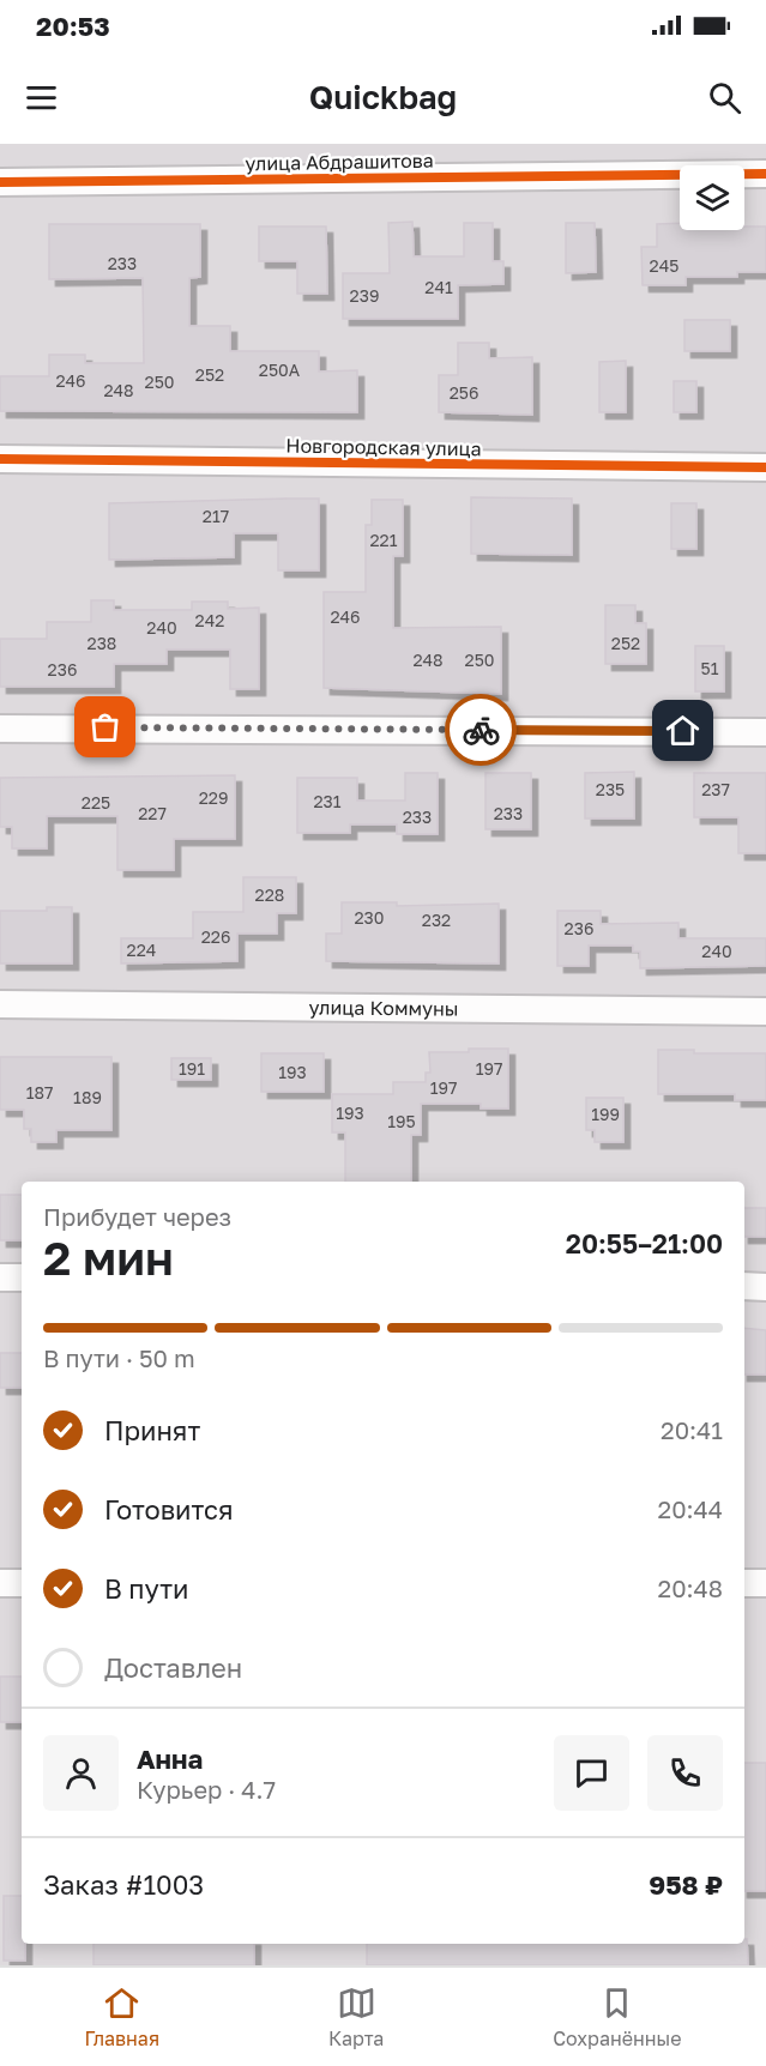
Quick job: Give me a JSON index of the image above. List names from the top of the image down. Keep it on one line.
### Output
{"streets":{"street":["улица Абдрашитова","Новгородская улица","улица Коммуны"]},"house_numbers":["233","245","241","239","250А","252","246","250","248","256","217","221","246","242","240","238","252","248","250","51","236","235","237","229","231","225","227","233","233","228","230","232","236","226","224","240","191","197","193","197","187","189","193","199","195"],"page":{"status":"20:53","header":"Quickbag","heading":["2 мин","Прибудет через","20:55–21:00"],"panel":["Анна","Курьер · 4.7","Заказ #1003","958 ₽"],"bar":"В пути · 50 m","list":[["Принят","20:41"],["Готовится","20:44"],["В пути","20:48"],"Доставлен"],"tabs":["Главная","Карта","Сохранённые"]}}
